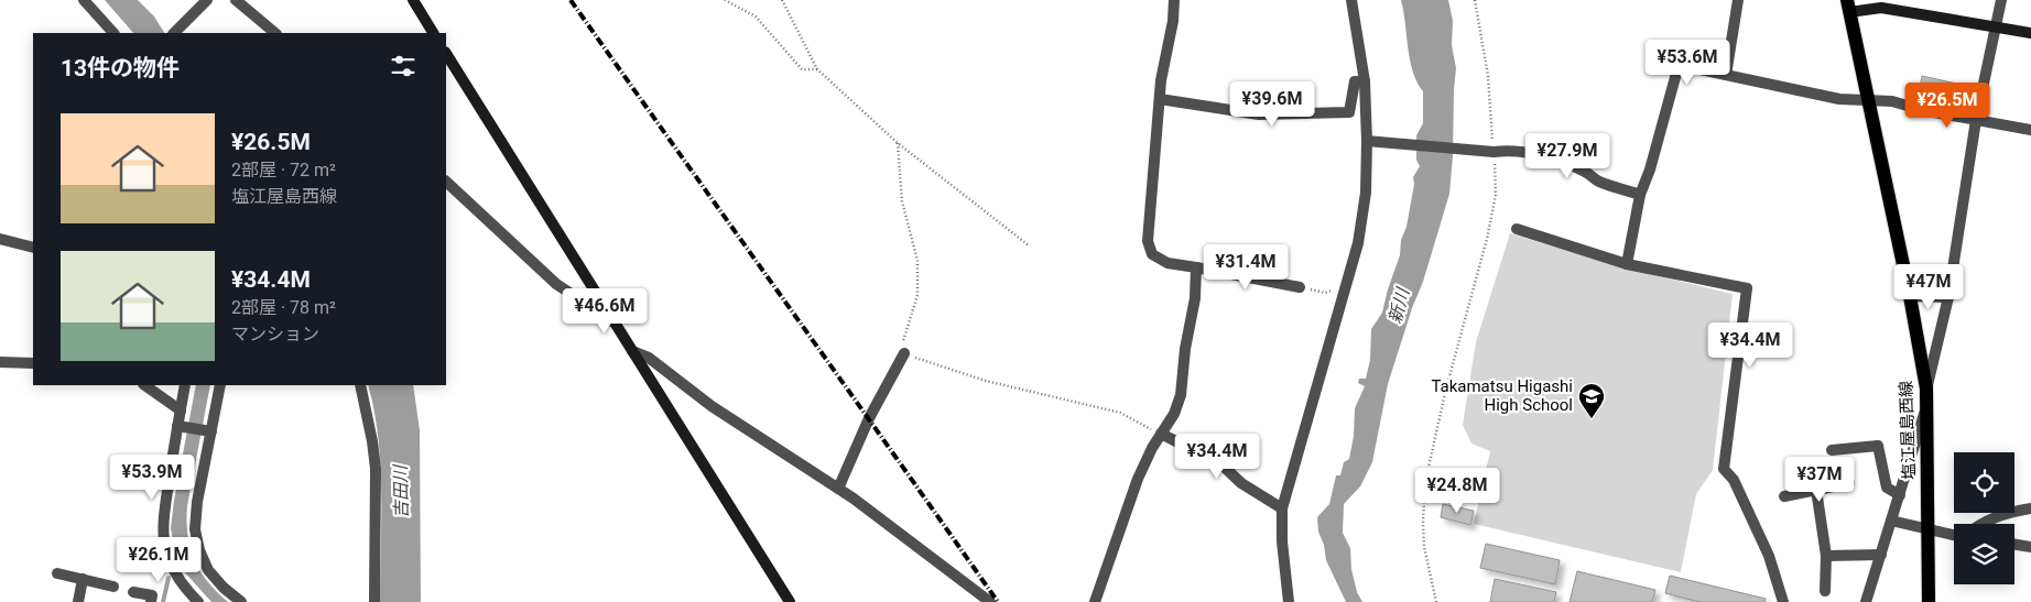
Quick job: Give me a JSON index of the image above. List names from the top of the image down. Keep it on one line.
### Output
{"streets":{"main road":["塩江屋島西線"]},"water":["新川","吉田川"],"places":{"school or university":["Takamatsu Higashi High School"]},"page":{"heading":"13件の物件","price":["¥53.6M","¥39.6M","¥26.5M","¥27.9M","¥31.4M","¥47M","¥46.6M","¥34.4M","¥34.4M","¥53.9M","¥37M","¥24.8M","¥26.1M"],"list":[{"name":"¥26.5M","note":"2部屋 · 72 m² · 塩江屋島西線"},{"name":"¥34.4M","note":"2部屋 · 78 m² · マンション"}]}}
